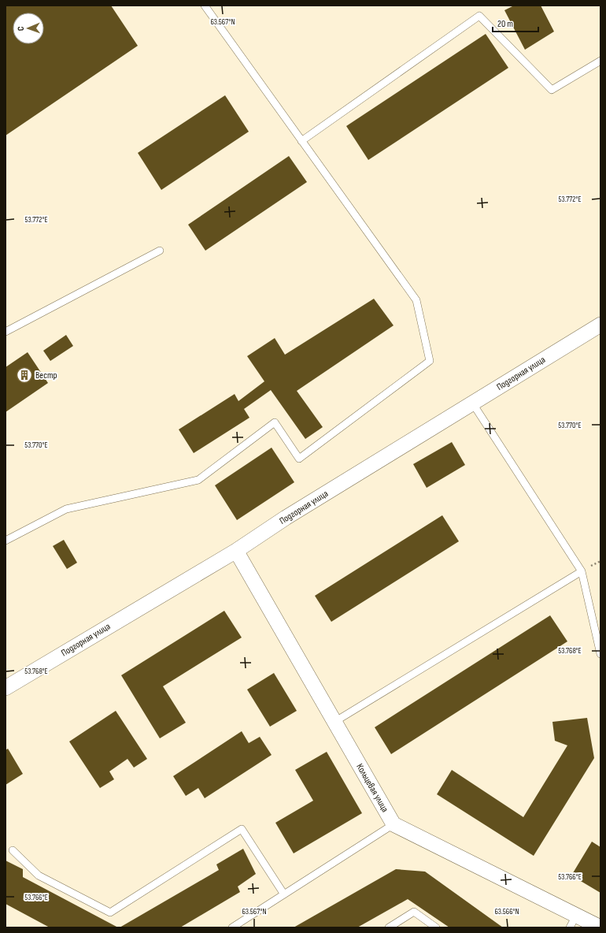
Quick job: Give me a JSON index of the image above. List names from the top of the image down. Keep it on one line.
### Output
{"streets":{"street":["Подгорная улица","Кольцевая улица"]},"crossings":[["Подгорная улица","Кольцевая улица"]],"places":{"building":["Вестр"]},"scale_bar":"20 m","north":"left","coordinates":["63.567°N","53.772°E","53.770°E","53.768°E","53.766°E","63.566°N"]}
